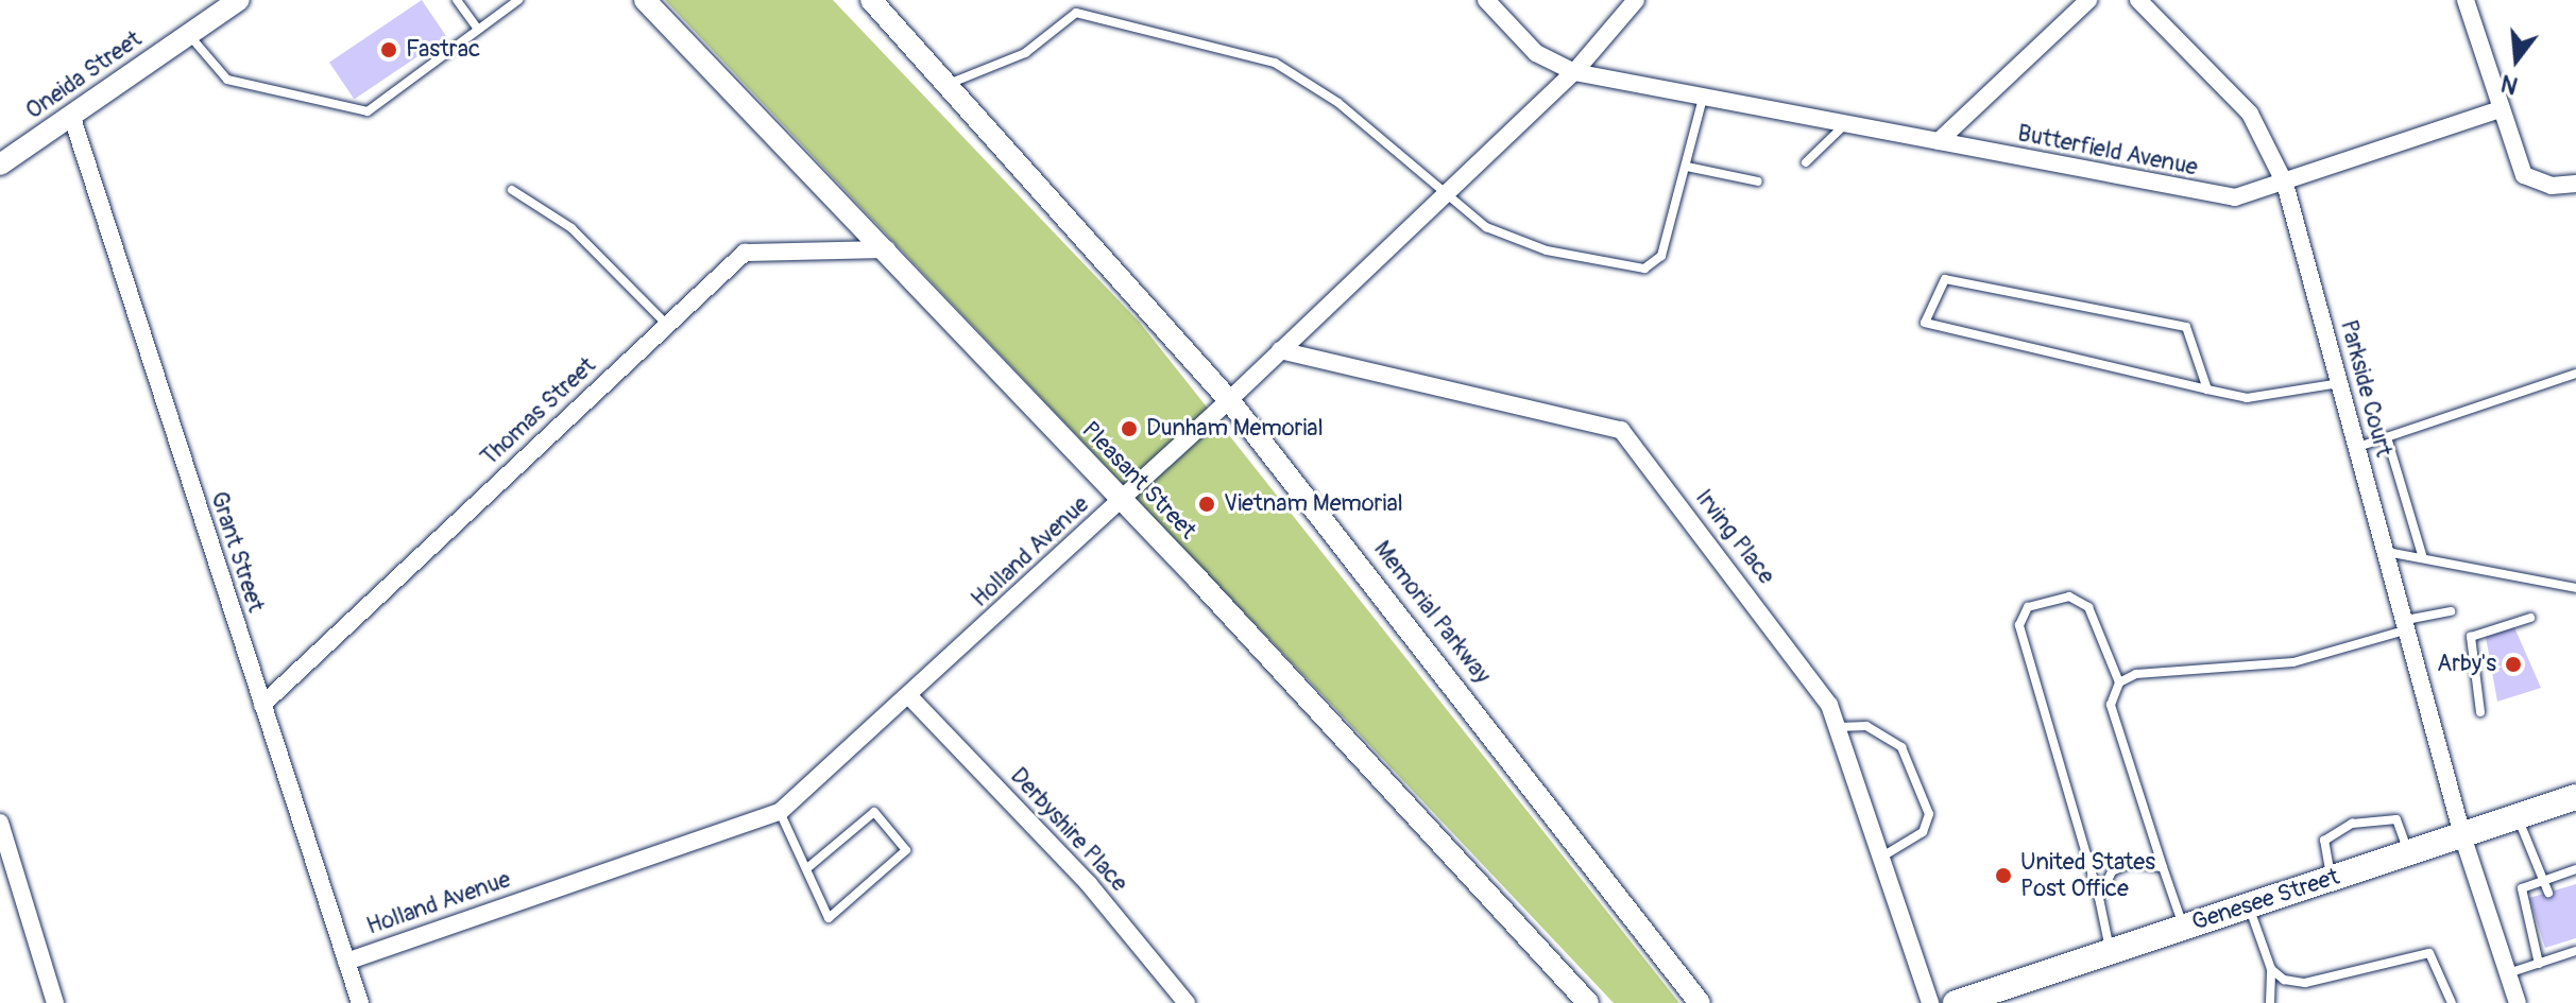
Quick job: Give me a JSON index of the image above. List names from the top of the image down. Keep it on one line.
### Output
{"streets":{"main road":["Genesee Street"],"street":["Oneida Street","Butterfield Avenue","Parkside Court","Thomas Street","Pleasant Street","Irving Place","Grant Street","Holland Avenue","Memorial Parkway","Derbyshire Place"]},"crossings":[["Oneida Street","Grant Street"],["Butterfield Avenue","Parkside Court"],["Butterfield Avenue","Holland Avenue"],["Parkside Court","Genesee Street"],["Thomas Street","Pleasant Street"],["Thomas Street","Grant Street"],["Pleasant Street","Holland Avenue"],["Irving Place","Holland Avenue"],["Grant Street","Holland Avenue"],["Holland Avenue","Memorial Parkway"],["Holland Avenue","Derbyshire Place"]],"places":["Fastrac","Dunham Memorial","Vietnam Memorial","Arby's","United States Post Office"],"north":"bottom"}
